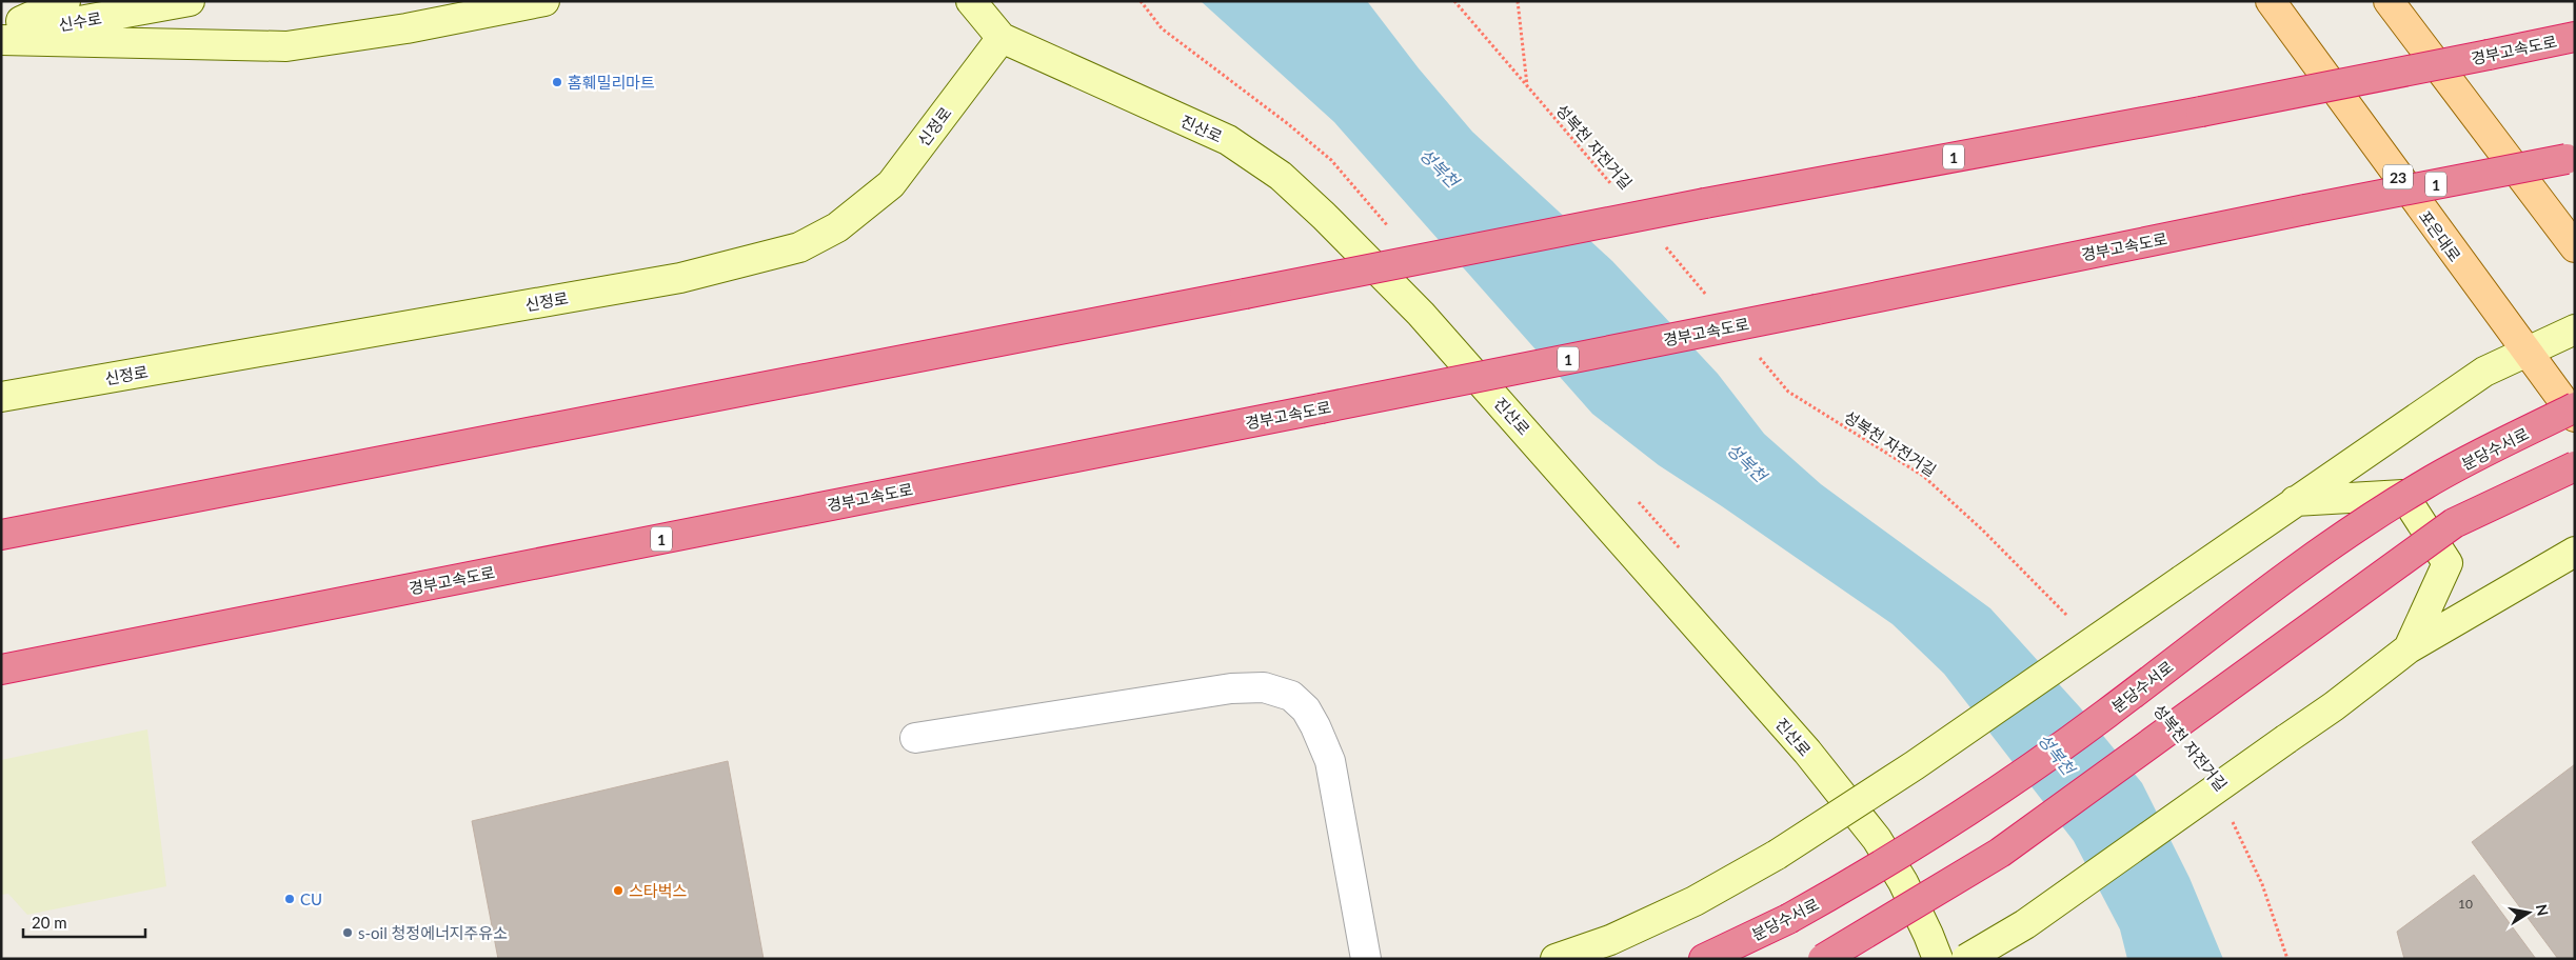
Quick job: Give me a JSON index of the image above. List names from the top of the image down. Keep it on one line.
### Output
{"streets":{"highway":["경부고속도로","1","분당수서로"],"main road":["23","포은대로"],"street":["신수로","신정로","진산로"],"path":["성복천 자전거길"]},"crossings":[["신정로","진산로"]],"water":["성복천"],"places":["홈훼밀리마트","스타벅스","CU","s-oil 청정에너지주유소"],"house_numbers":["10"],"scale_bar":"20 m","north":"right"}
